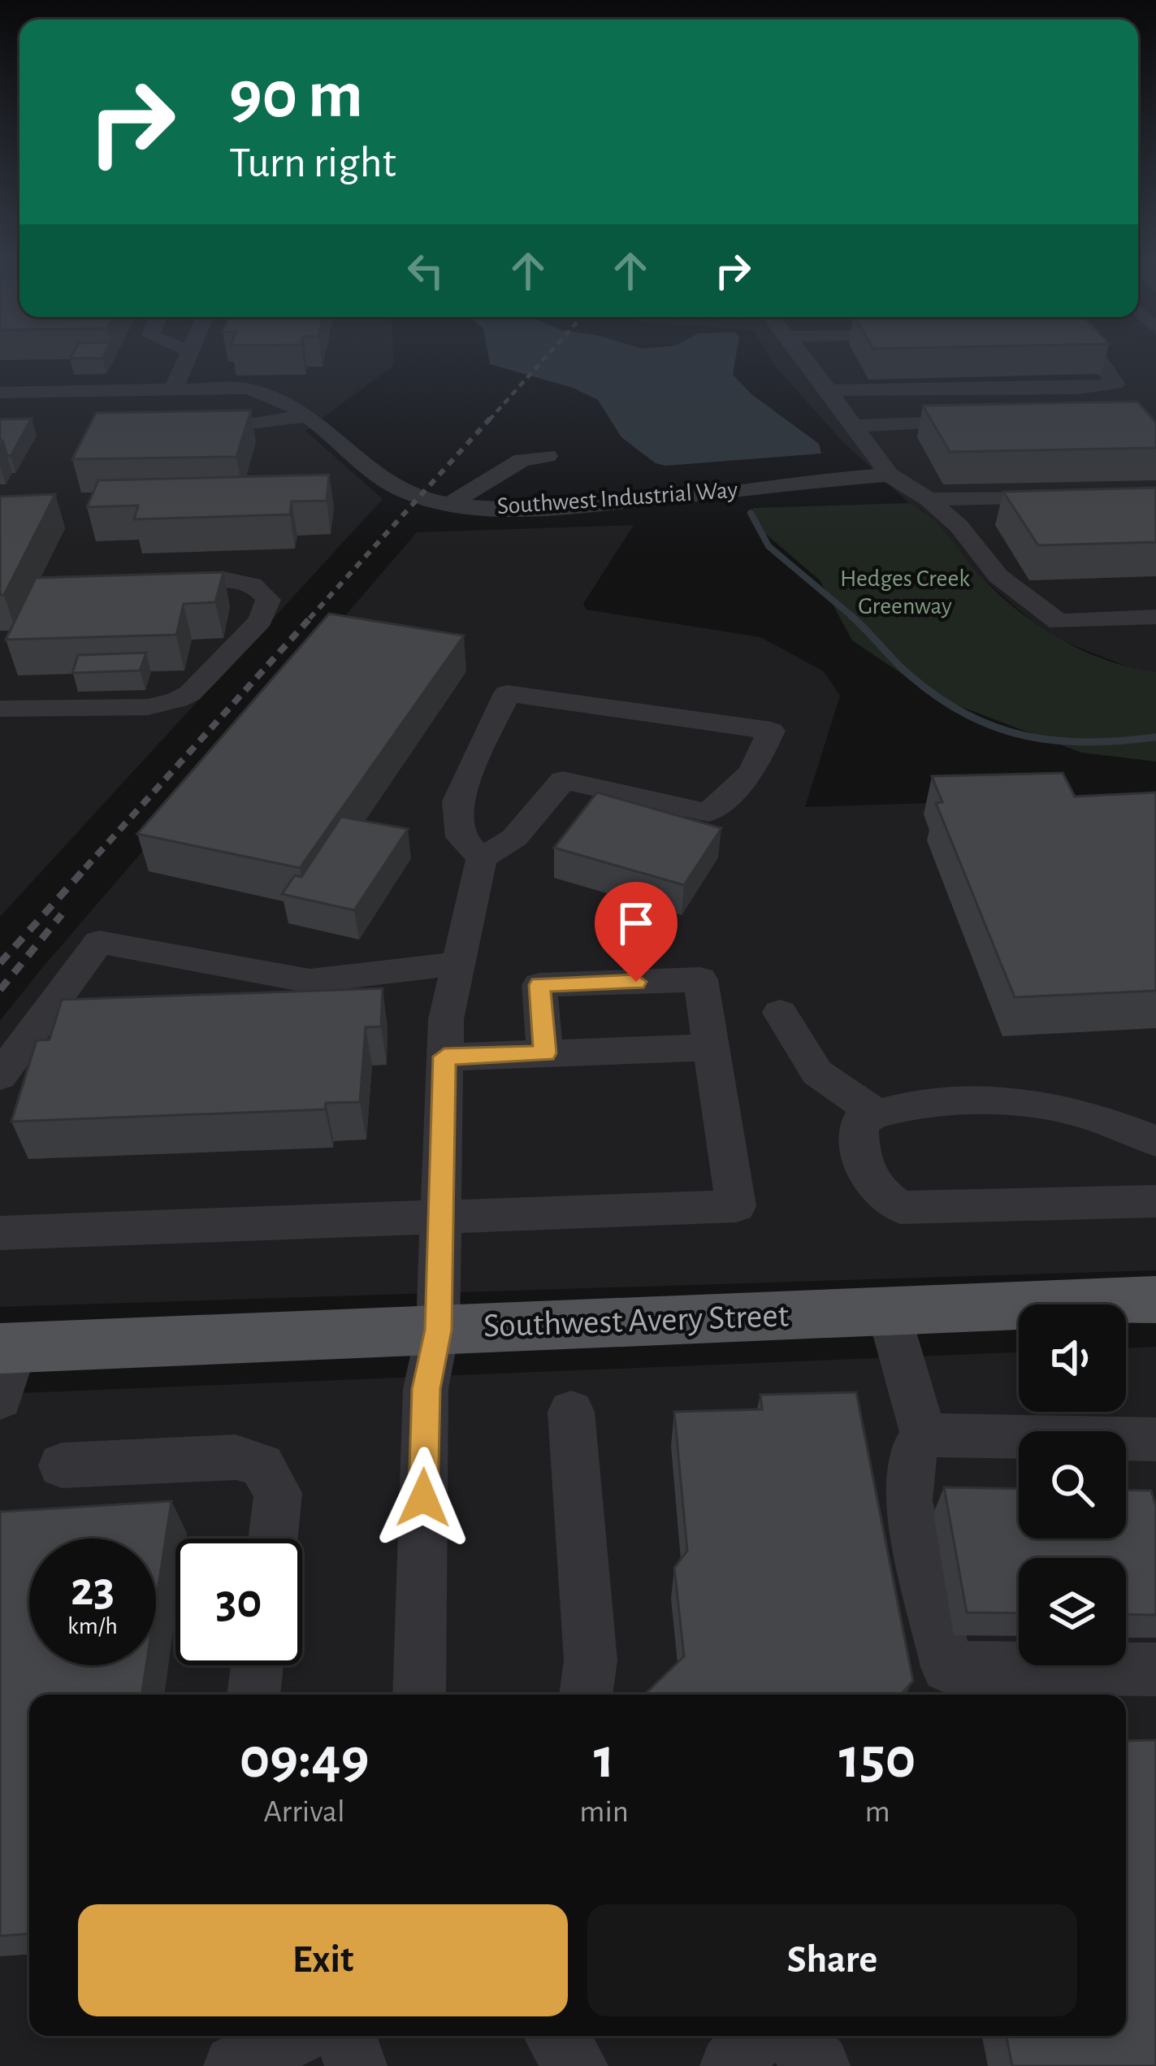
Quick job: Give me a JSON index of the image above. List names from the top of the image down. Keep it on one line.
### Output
{"streets":{"main road":["Southwest Avery Street"],"street":["Southwest Industrial Way"]},"parks":["Hedges Creek Greenway"],"page":{"turn":["90 m","Turn right"],"speed":"23 km/h","limit":"30","eta":["09:49","Arrival","1","min","150","m"],"buttons":["Exit","Share"]}}
